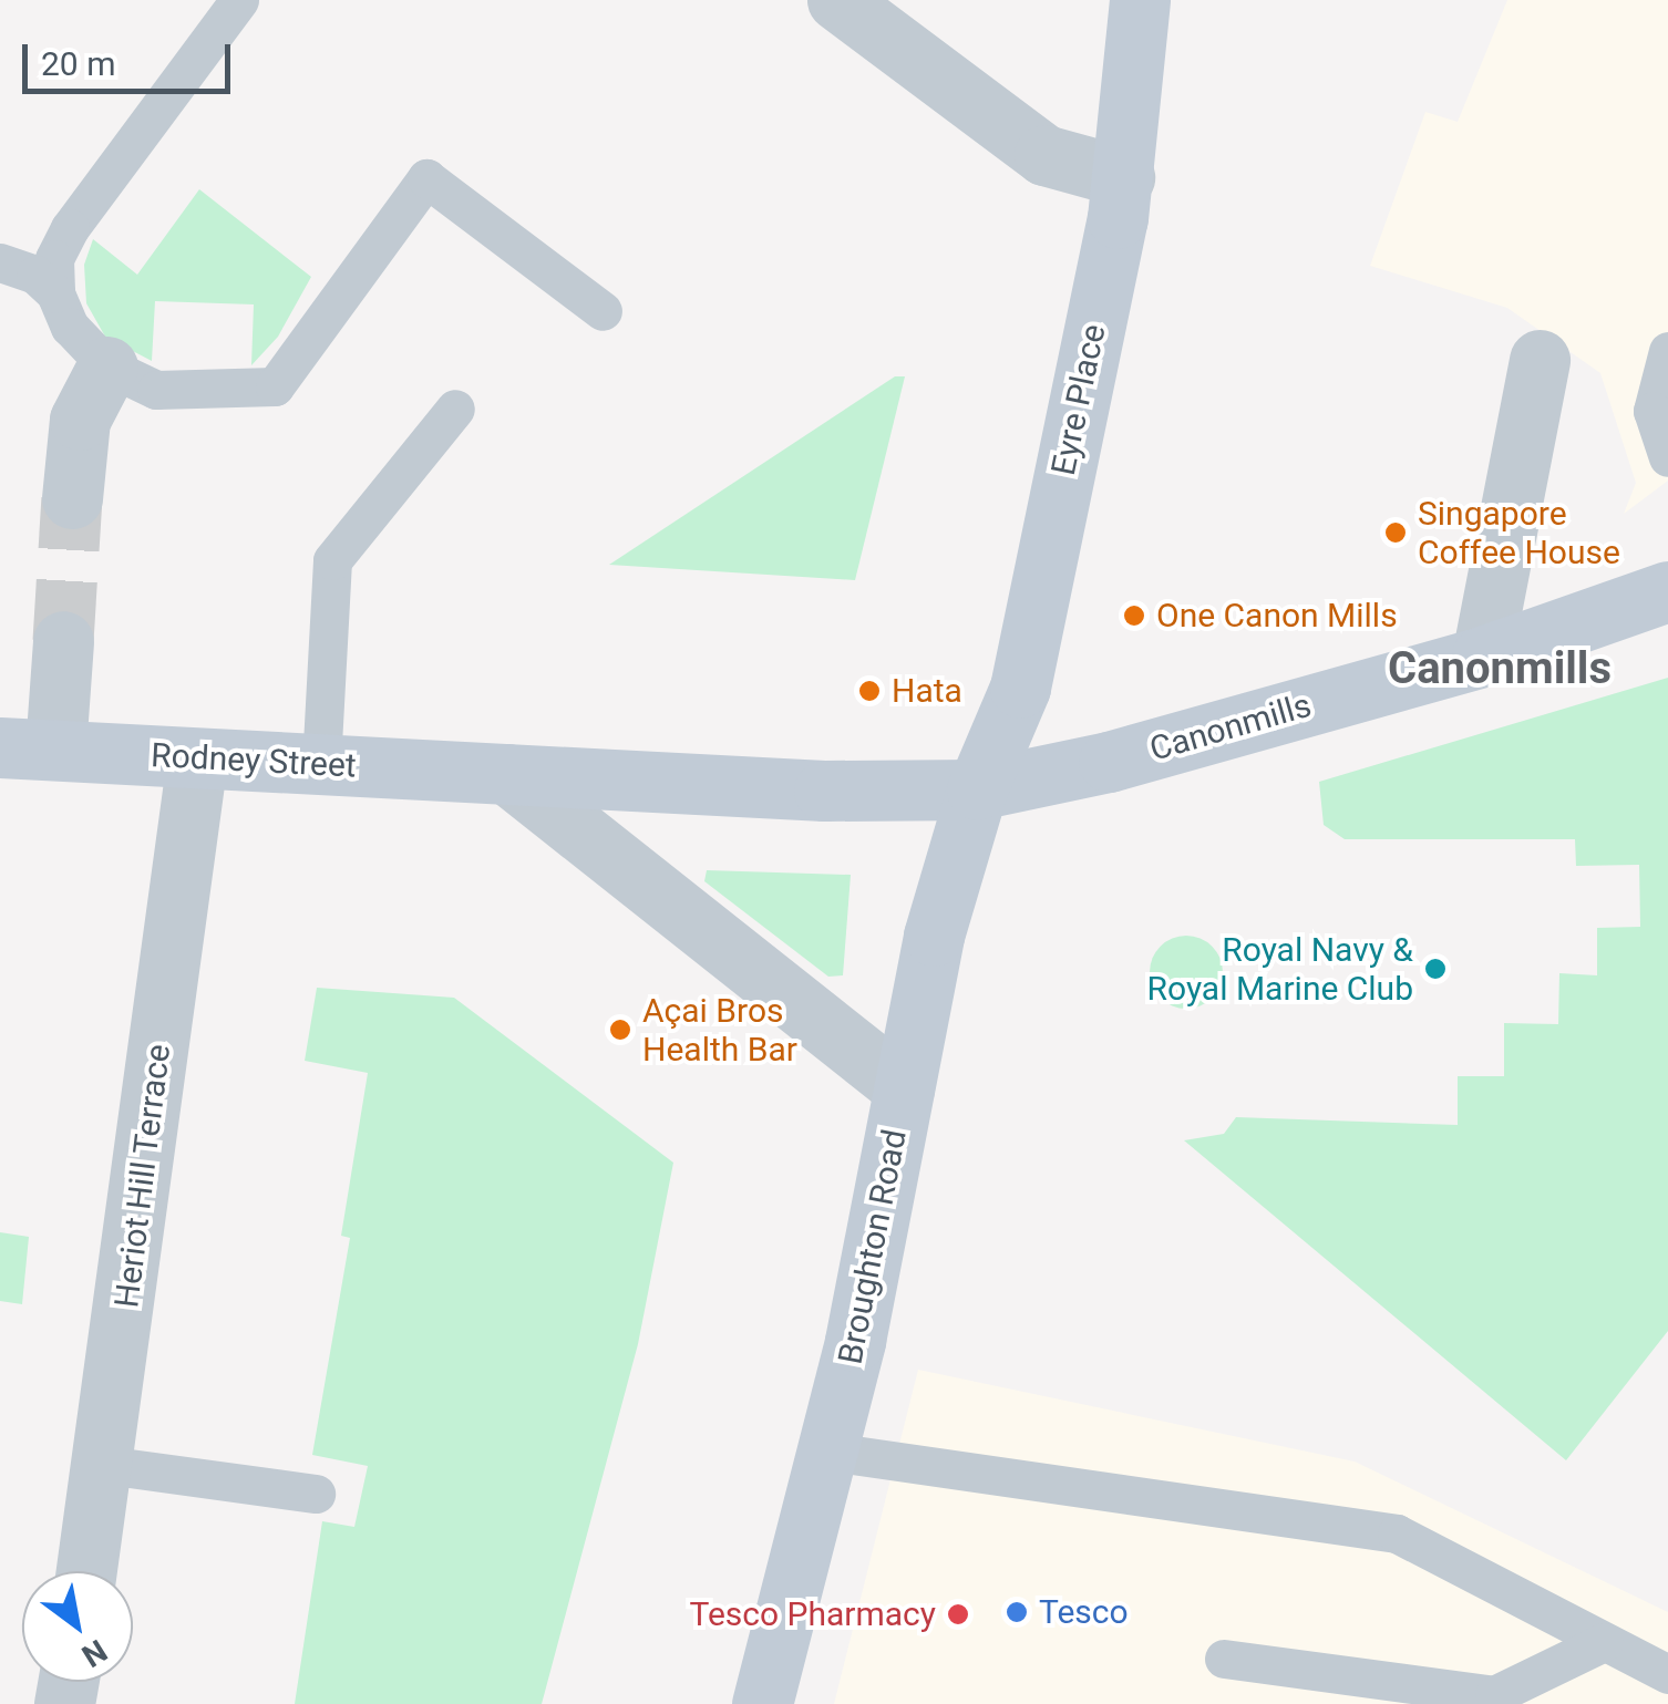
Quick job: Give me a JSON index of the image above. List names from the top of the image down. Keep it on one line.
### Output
{"streets":{"main road":["Eyre Place","Canonmills","Rodney Street","Broughton Road"],"street":["Heriot Hill Terrace"]},"crossings":[["Eyre Place","Canonmills"],["Eyre Place","Rodney Street"],["Eyre Place","Broughton Road"],["Canonmills","Rodney Street"],["Canonmills","Broughton Road"],["Rodney Street","Heriot Hill Terrace"],["Rodney Street","Broughton Road"]],"districts":["Canonmills"],"places":["Singapore Coffee House","One Canon Mills","Hata","Royal Navy & Royal Marine Club","Açai Bros Health Bar","Tesco","Tesco Pharmacy"],"scale_bar":"20 m","north":"bottom right"}
